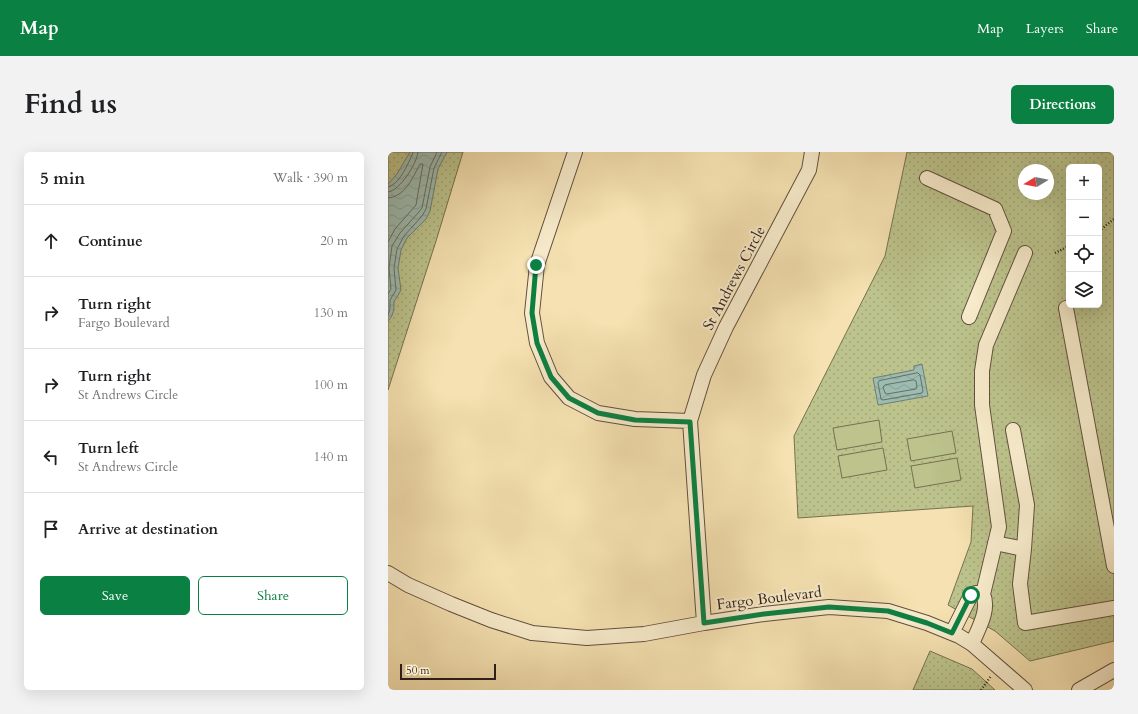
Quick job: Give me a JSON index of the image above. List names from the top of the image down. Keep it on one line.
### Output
{"streets":{"street":["St Andrews Circle","Fargo Boulevard"]},"crossings":[["St Andrews Circle","Fargo Boulevard"]],"scale_bar":"50 m","north":"left","page":{"header":"Map","nav":["Map","Layers","Share"],"title":"Find us","buttons":["Directions",["Save","Share"]],"heading":["5 min","Walk · 390 m"],"map_buttons":["+","−"],"list":[["Continue","20 m"],["Turn right","Fargo Boulevard","130 m"],["Turn right","St Andrews Circle","100 m"],["Turn left","St Andrews Circle","140 m"],"Arrive at destination"],"scale":"50 m"}}
